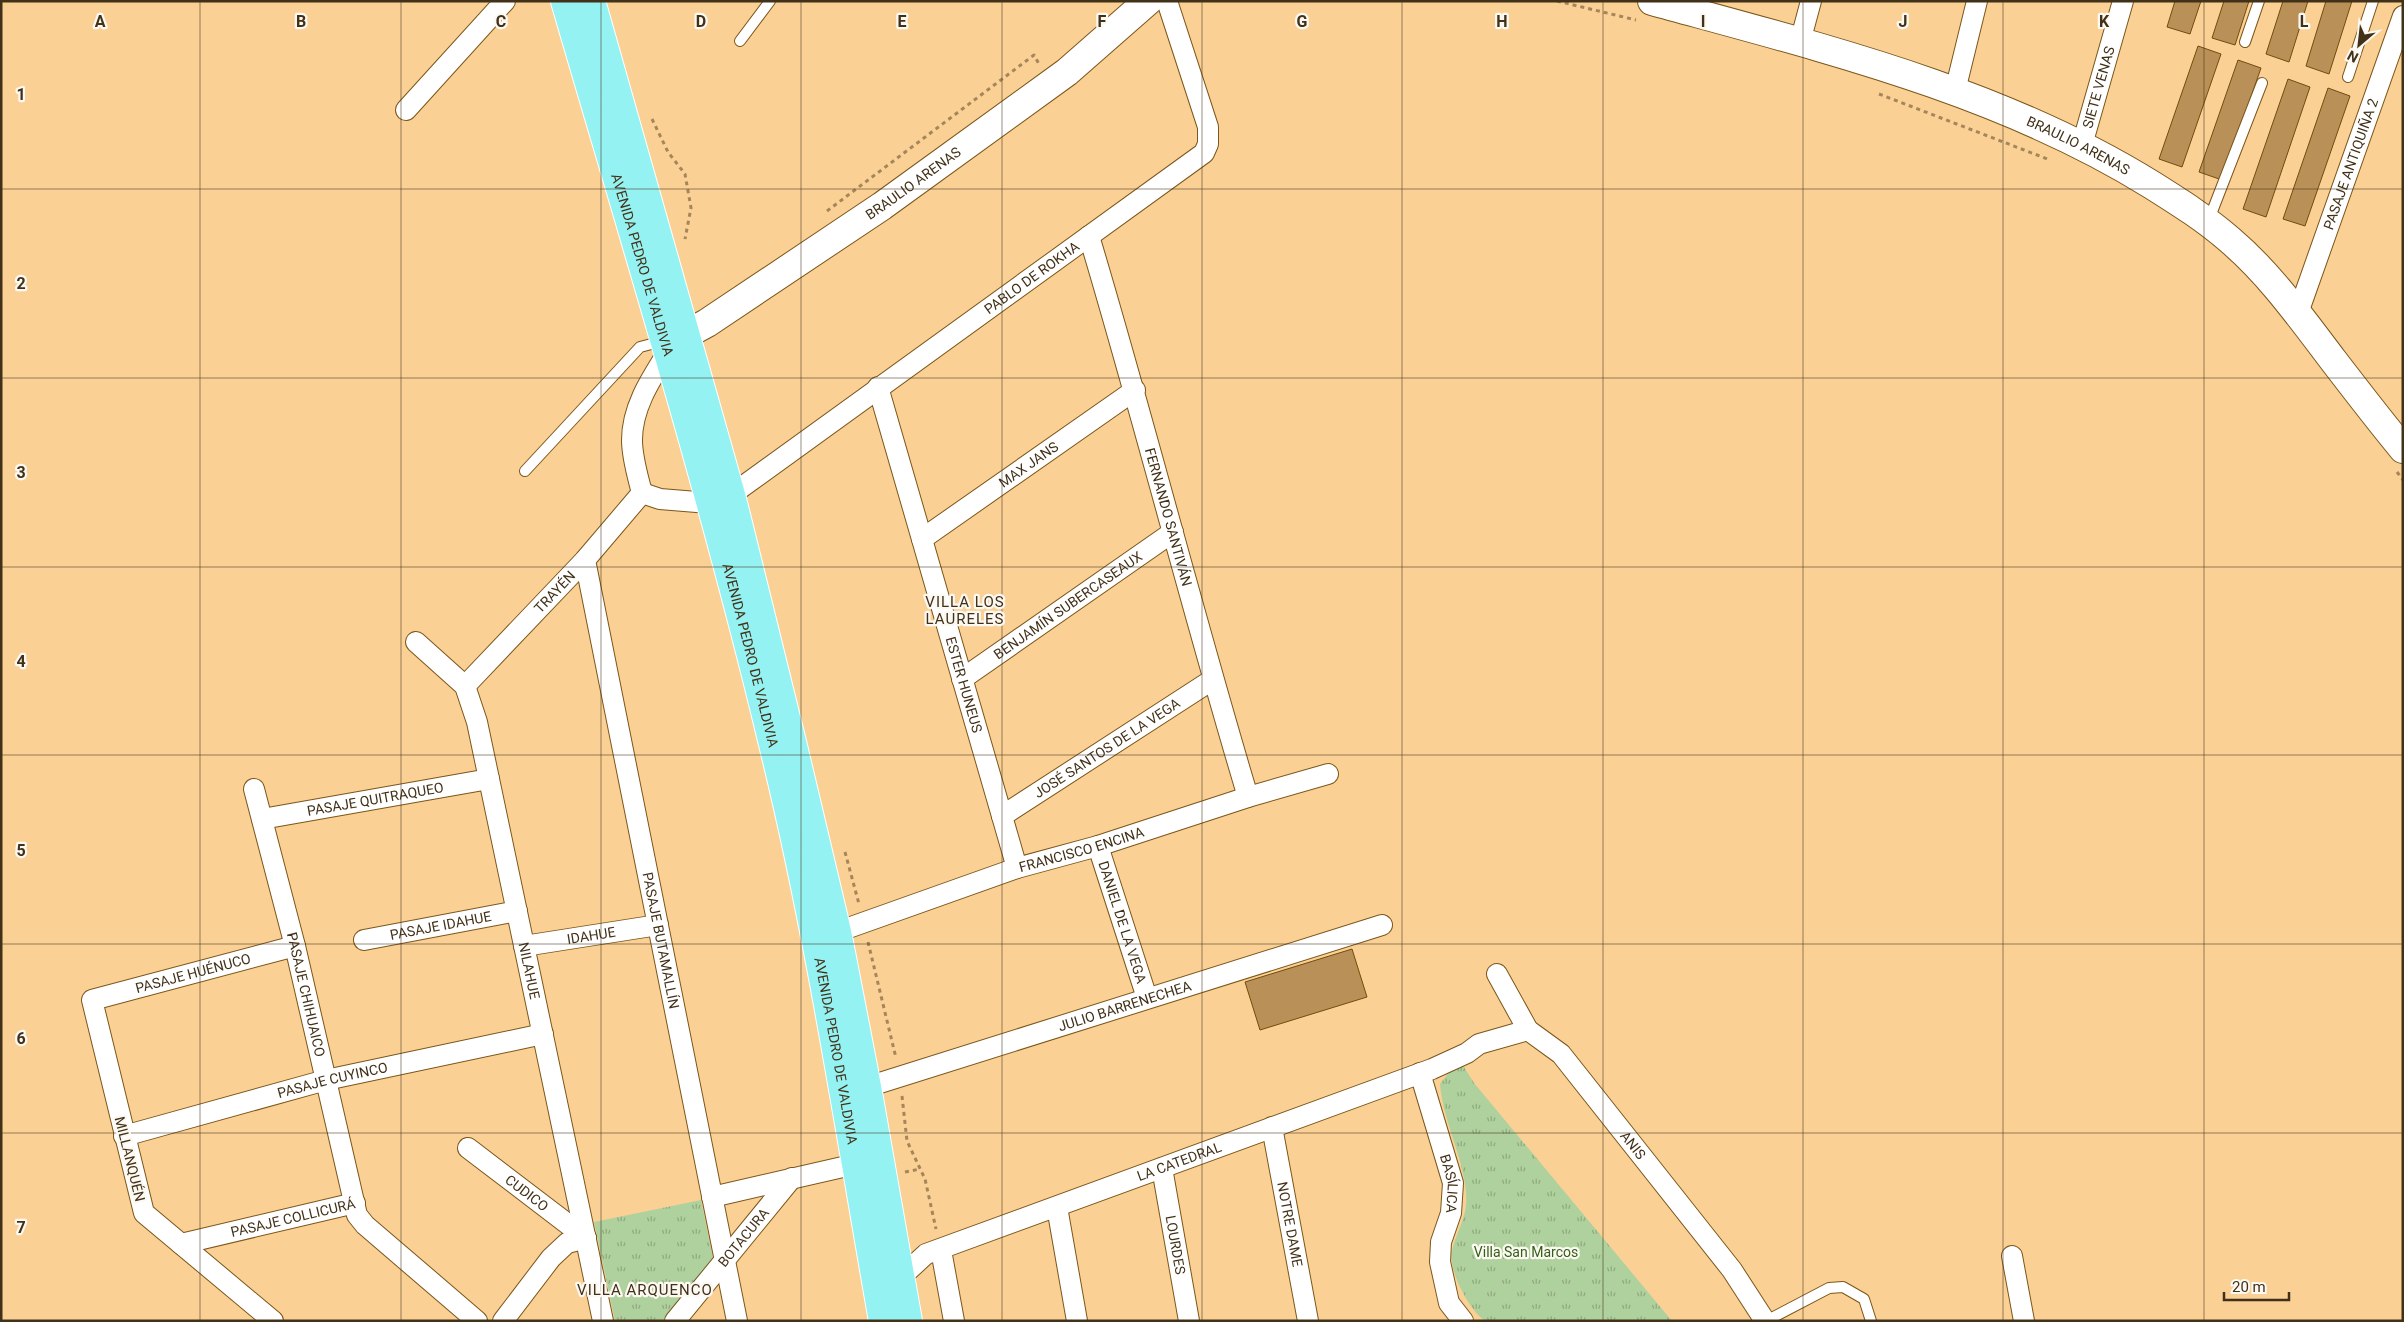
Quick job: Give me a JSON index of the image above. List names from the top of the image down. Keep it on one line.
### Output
{"streets":{"main road":["AVENIDA PEDRO DE VALDIVIA"],"street":["SIETE VENAS","BRAULIO ARENAS","PASAJE ANTIQUIÑA 2","PABLO DE ROKHA","MAX JANS","FERNANDO SANTIVÁN","TRAYÉN","BENJAMÍN SUBERCASEAUX","ESTER HUNEUS","JOSÉ SANTOS DE LA VEGA","PASAJE QUITRAQUEO","FRANCISCO ENCINA","DANIEL DE LA VEGA","PASAJE IDAHUE","IDAHUE","PASAJE BUTAMALLÍN","NILAHUE","PASAJE HUÉNUCO","PASAJE CHIHUAICO","JULIO BARRENECHEA","PASAJE CUYINCO","ANIS","MILLANQUÉN","LA CATEDRAL","BASÍLICA","CUDICO","PASAJE COLLICURÁ","NOTRE DAME","BOTACURA","LOURDES"]},"crossings":[["SIETE VENAS","BRAULIO ARENAS"],["BRAULIO ARENAS","PASAJE ANTIQUIÑA 2"],["BRAULIO ARENAS","AVENIDA PEDRO DE VALDIVIA"],["AVENIDA PEDRO DE VALDIVIA","PABLO DE ROKHA"],["AVENIDA PEDRO DE VALDIVIA","FRANCISCO ENCINA"],["AVENIDA PEDRO DE VALDIVIA","JULIO BARRENECHEA"],["AVENIDA PEDRO DE VALDIVIA","LA CATEDRAL"],["AVENIDA PEDRO DE VALDIVIA","BOTACURA"],["PABLO DE ROKHA","FERNANDO SANTIVÁN"],["PABLO DE ROKHA","ESTER HUNEUS"],["MAX JANS","FERNANDO SANTIVÁN"],["MAX JANS","ESTER HUNEUS"],["FERNANDO SANTIVÁN","BENJAMÍN SUBERCASEAUX"],["FERNANDO SANTIVÁN","JOSÉ SANTOS DE LA VEGA"],["FERNANDO SANTIVÁN","FRANCISCO ENCINA"],["TRAYÉN","PASAJE BUTAMALLÍN"],["TRAYÉN","NILAHUE"],["BENJAMÍN SUBERCASEAUX","ESTER HUNEUS"],["ESTER HUNEUS","JOSÉ SANTOS DE LA VEGA"],["ESTER HUNEUS","FRANCISCO ENCINA"],["PASAJE QUITRAQUEO","NILAHUE"],["PASAJE QUITRAQUEO","PASAJE CHIHUAICO"],["FRANCISCO ENCINA","DANIEL DE LA VEGA"],["DANIEL DE LA VEGA","JULIO BARRENECHEA"],["PASAJE IDAHUE","NILAHUE"],["IDAHUE","PASAJE BUTAMALLÍN"],["IDAHUE","NILAHUE"],["PASAJE BUTAMALLÍN","BOTACURA"],["NILAHUE","PASAJE CUYINCO"],["NILAHUE","CUDICO"],["PASAJE HUÉNUCO","PASAJE CHIHUAICO"],["PASAJE HUÉNUCO","MILLANQUÉN"],["PASAJE CHIHUAICO","PASAJE CUYINCO"],["PASAJE CHIHUAICO","PASAJE COLLICURÁ"],["PASAJE CUYINCO","MILLANQUÉN"],["ANIS","LA CATEDRAL"],["MILLANQUÉN","PASAJE COLLICURÁ"],["LA CATEDRAL","BASÍLICA"],["LA CATEDRAL","NOTRE DAME"],["LA CATEDRAL","LOURDES"]],"districts":["VILLA LOS LAURELES","VILLA ARQUENCO"],"parks":["Villa San Marcos"],"scale_bar":"20 m","north":"bottom left","grid":{"columns":["A","B","C","D","E","F","G","H","I","J","K","L"],"rows":["1","2","3","4","5","6","7"]}}
